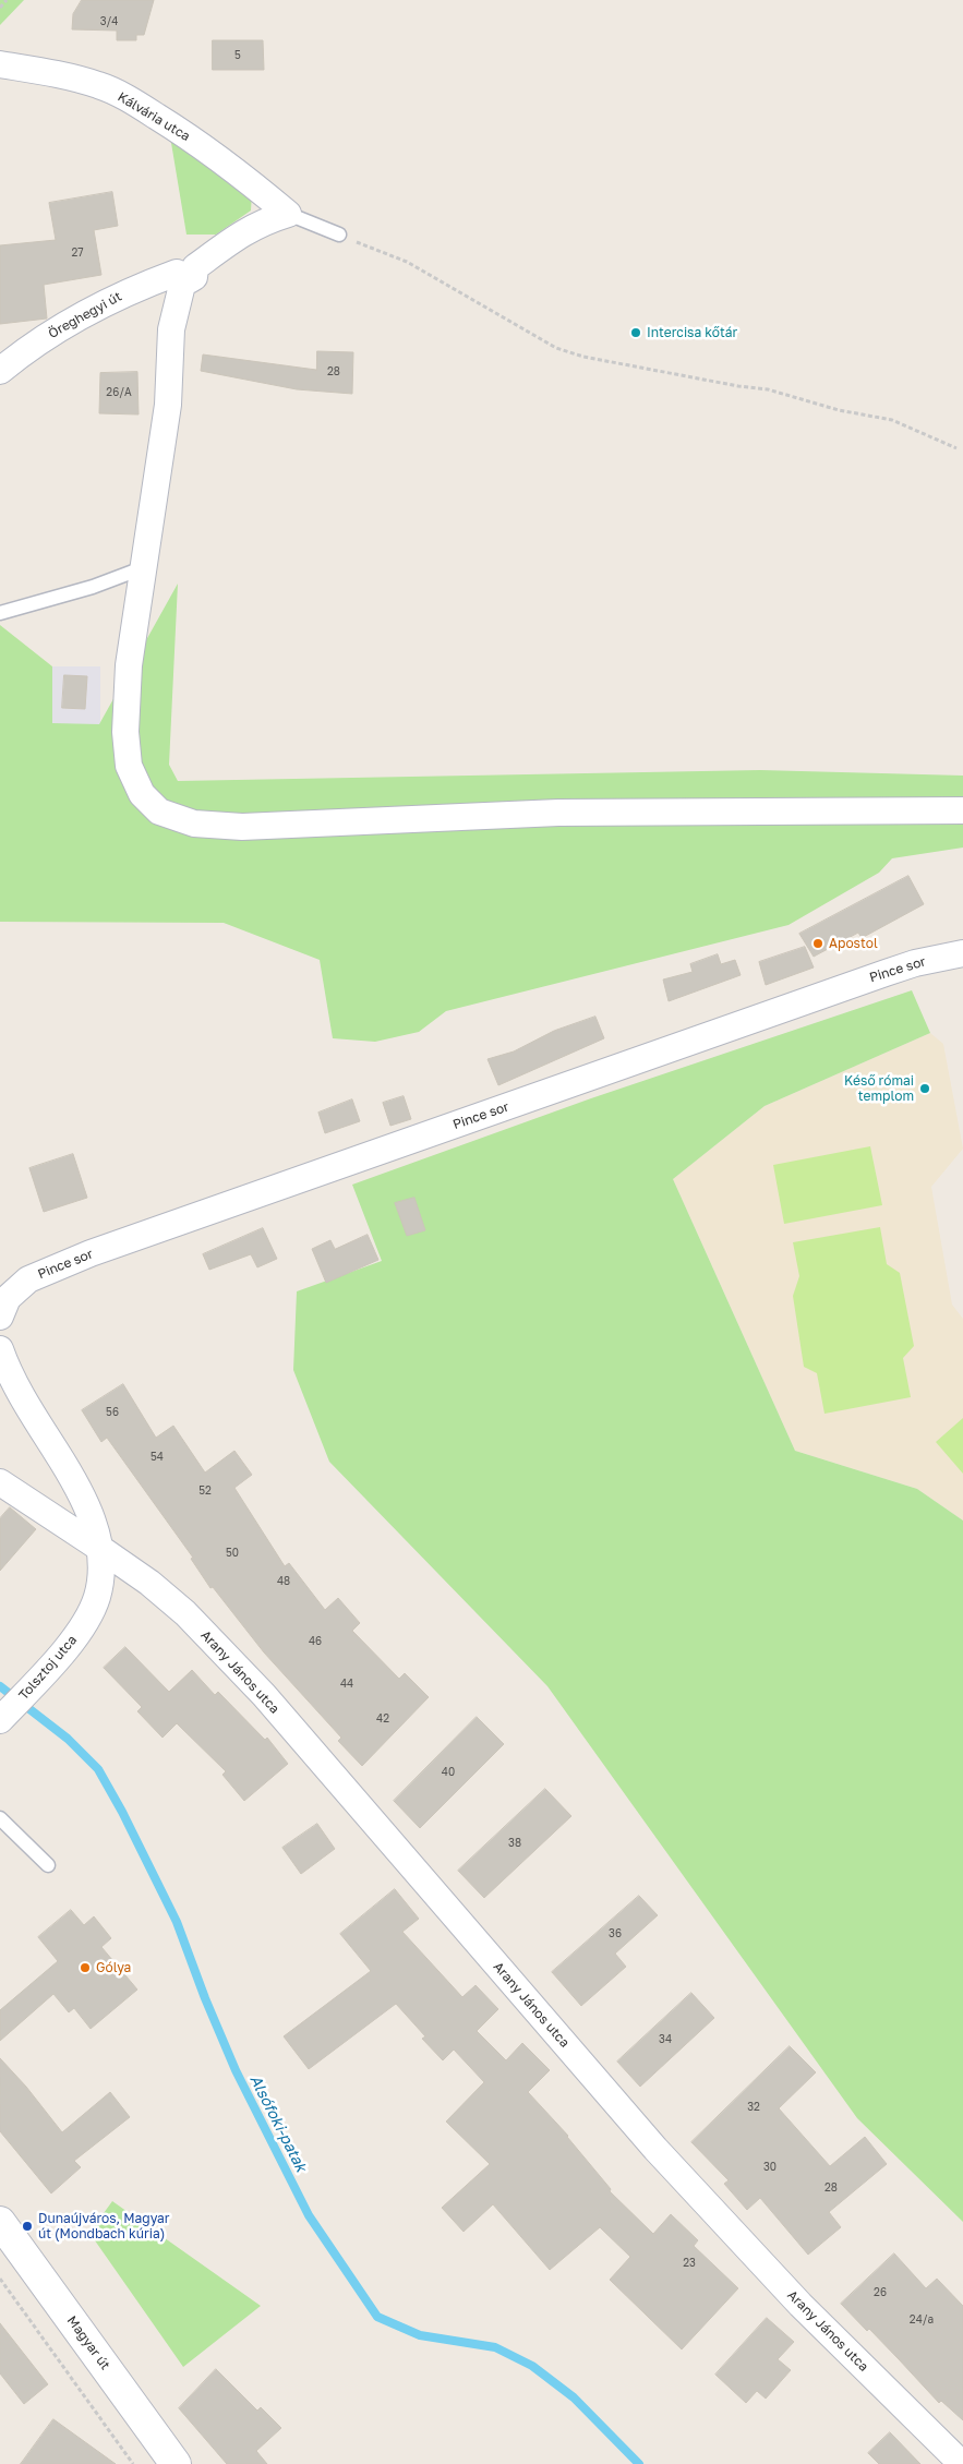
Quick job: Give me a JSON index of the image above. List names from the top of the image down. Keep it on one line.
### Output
{"streets":{"street":["Kálvária utca","Öreghegyi út","Pince sor","Tolsztoj utca","Arany János utca","Magyar út"]},"crossings":[["Kálvária utca","Öreghegyi út"],["Tolsztoj utca","Arany János utca"]],"water":["Alsófoki-patak"],"places":["Intercisa kőtár","Apostol","Késő római templom","Gólya","Dunaújváros, Magyar út (Mondbach kúria)"],"house_numbers":["3/4","5","27","28","26/A","56","54","52","50","48","46","44","42","40","38","36","34","32","30","28","23","26","24/a"]}
